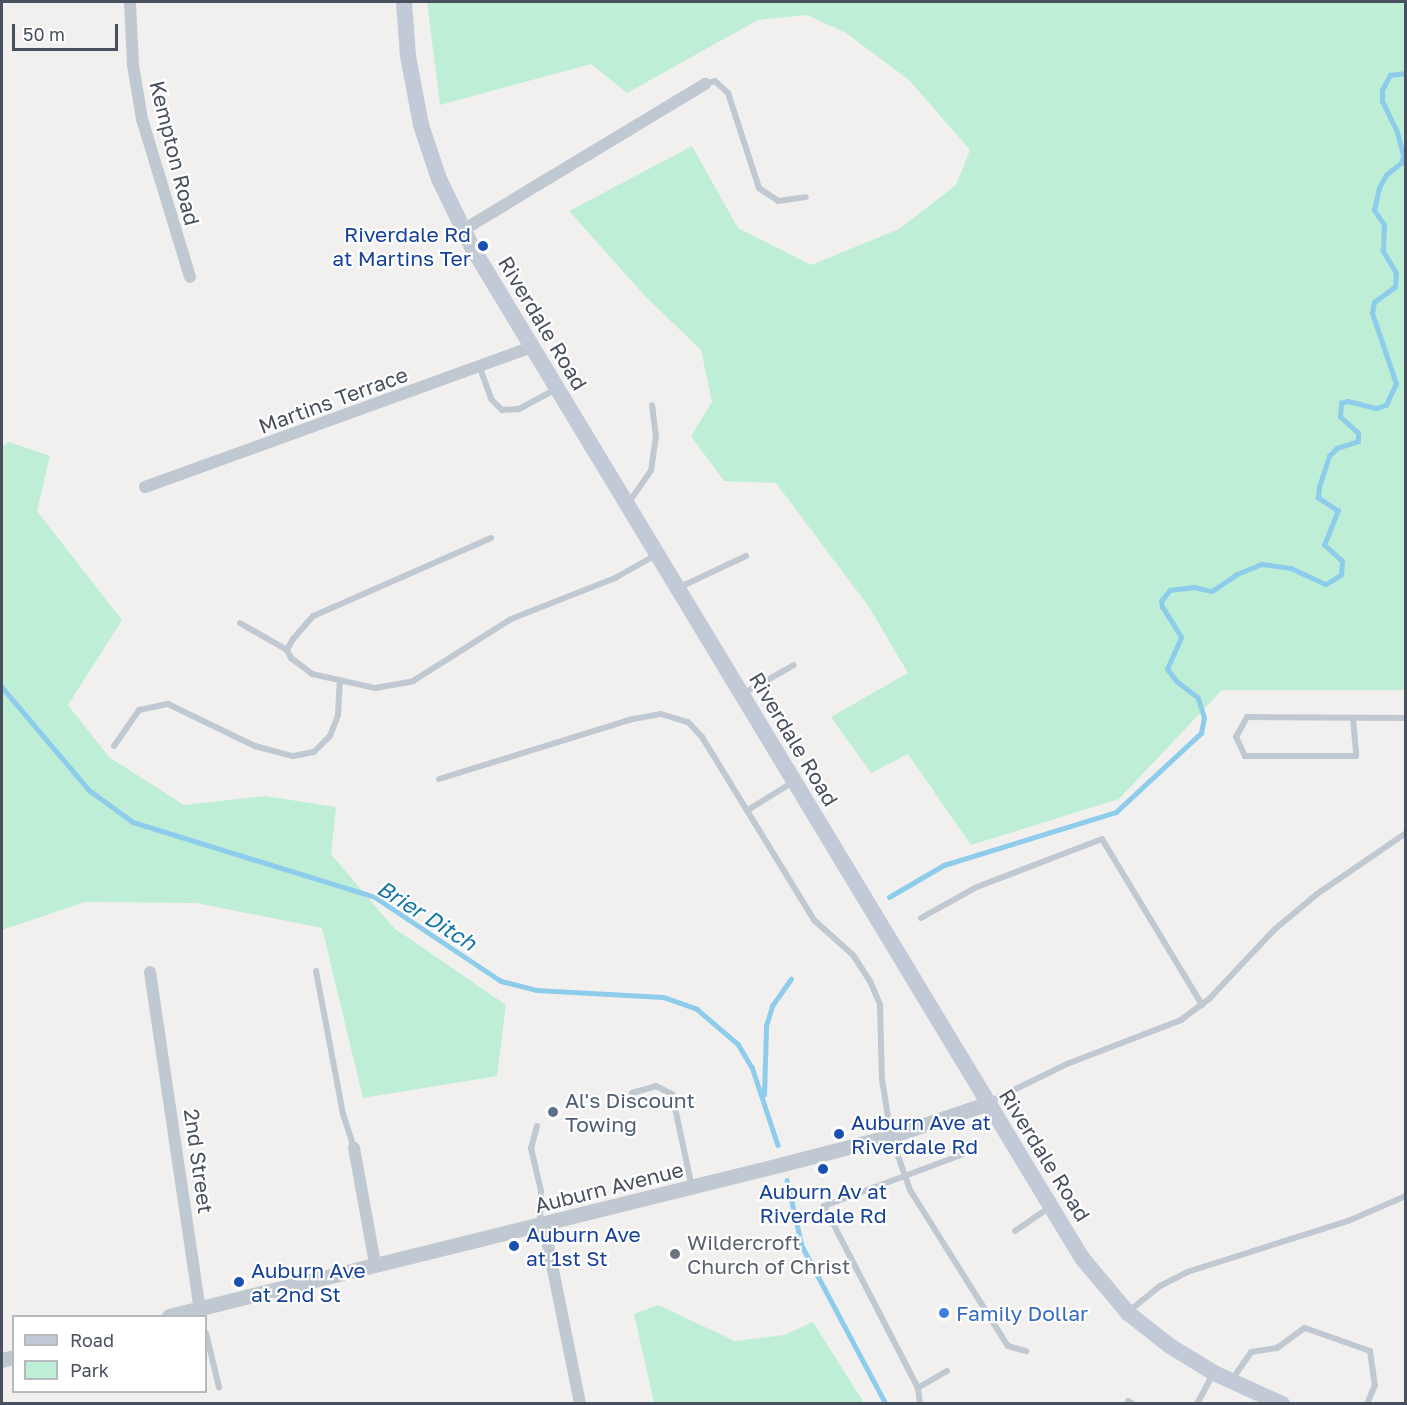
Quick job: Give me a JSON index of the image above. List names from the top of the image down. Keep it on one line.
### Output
{"streets":{"main road":["Riverdale Road"],"street":["Kempton Road","Martins Terrace","2nd Street","Auburn Avenue"]},"crossings":[["Riverdale Road","Martins Terrace"],["Riverdale Road","Auburn Avenue"],["2nd Street","Auburn Avenue"]],"water":["Brier Ditch"],"places":["Riverdale Rd at Martins Ter","Al's Discount Towing","Auburn Ave at Riverdale Rd","Auburn Av at Riverdale Rd","Auburn Ave at 1st St","Wildercroft Church of Christ","Auburn Ave at 2nd St","Family Dollar"],"legend":["Road","Park"],"scale_bar":"50 m"}
